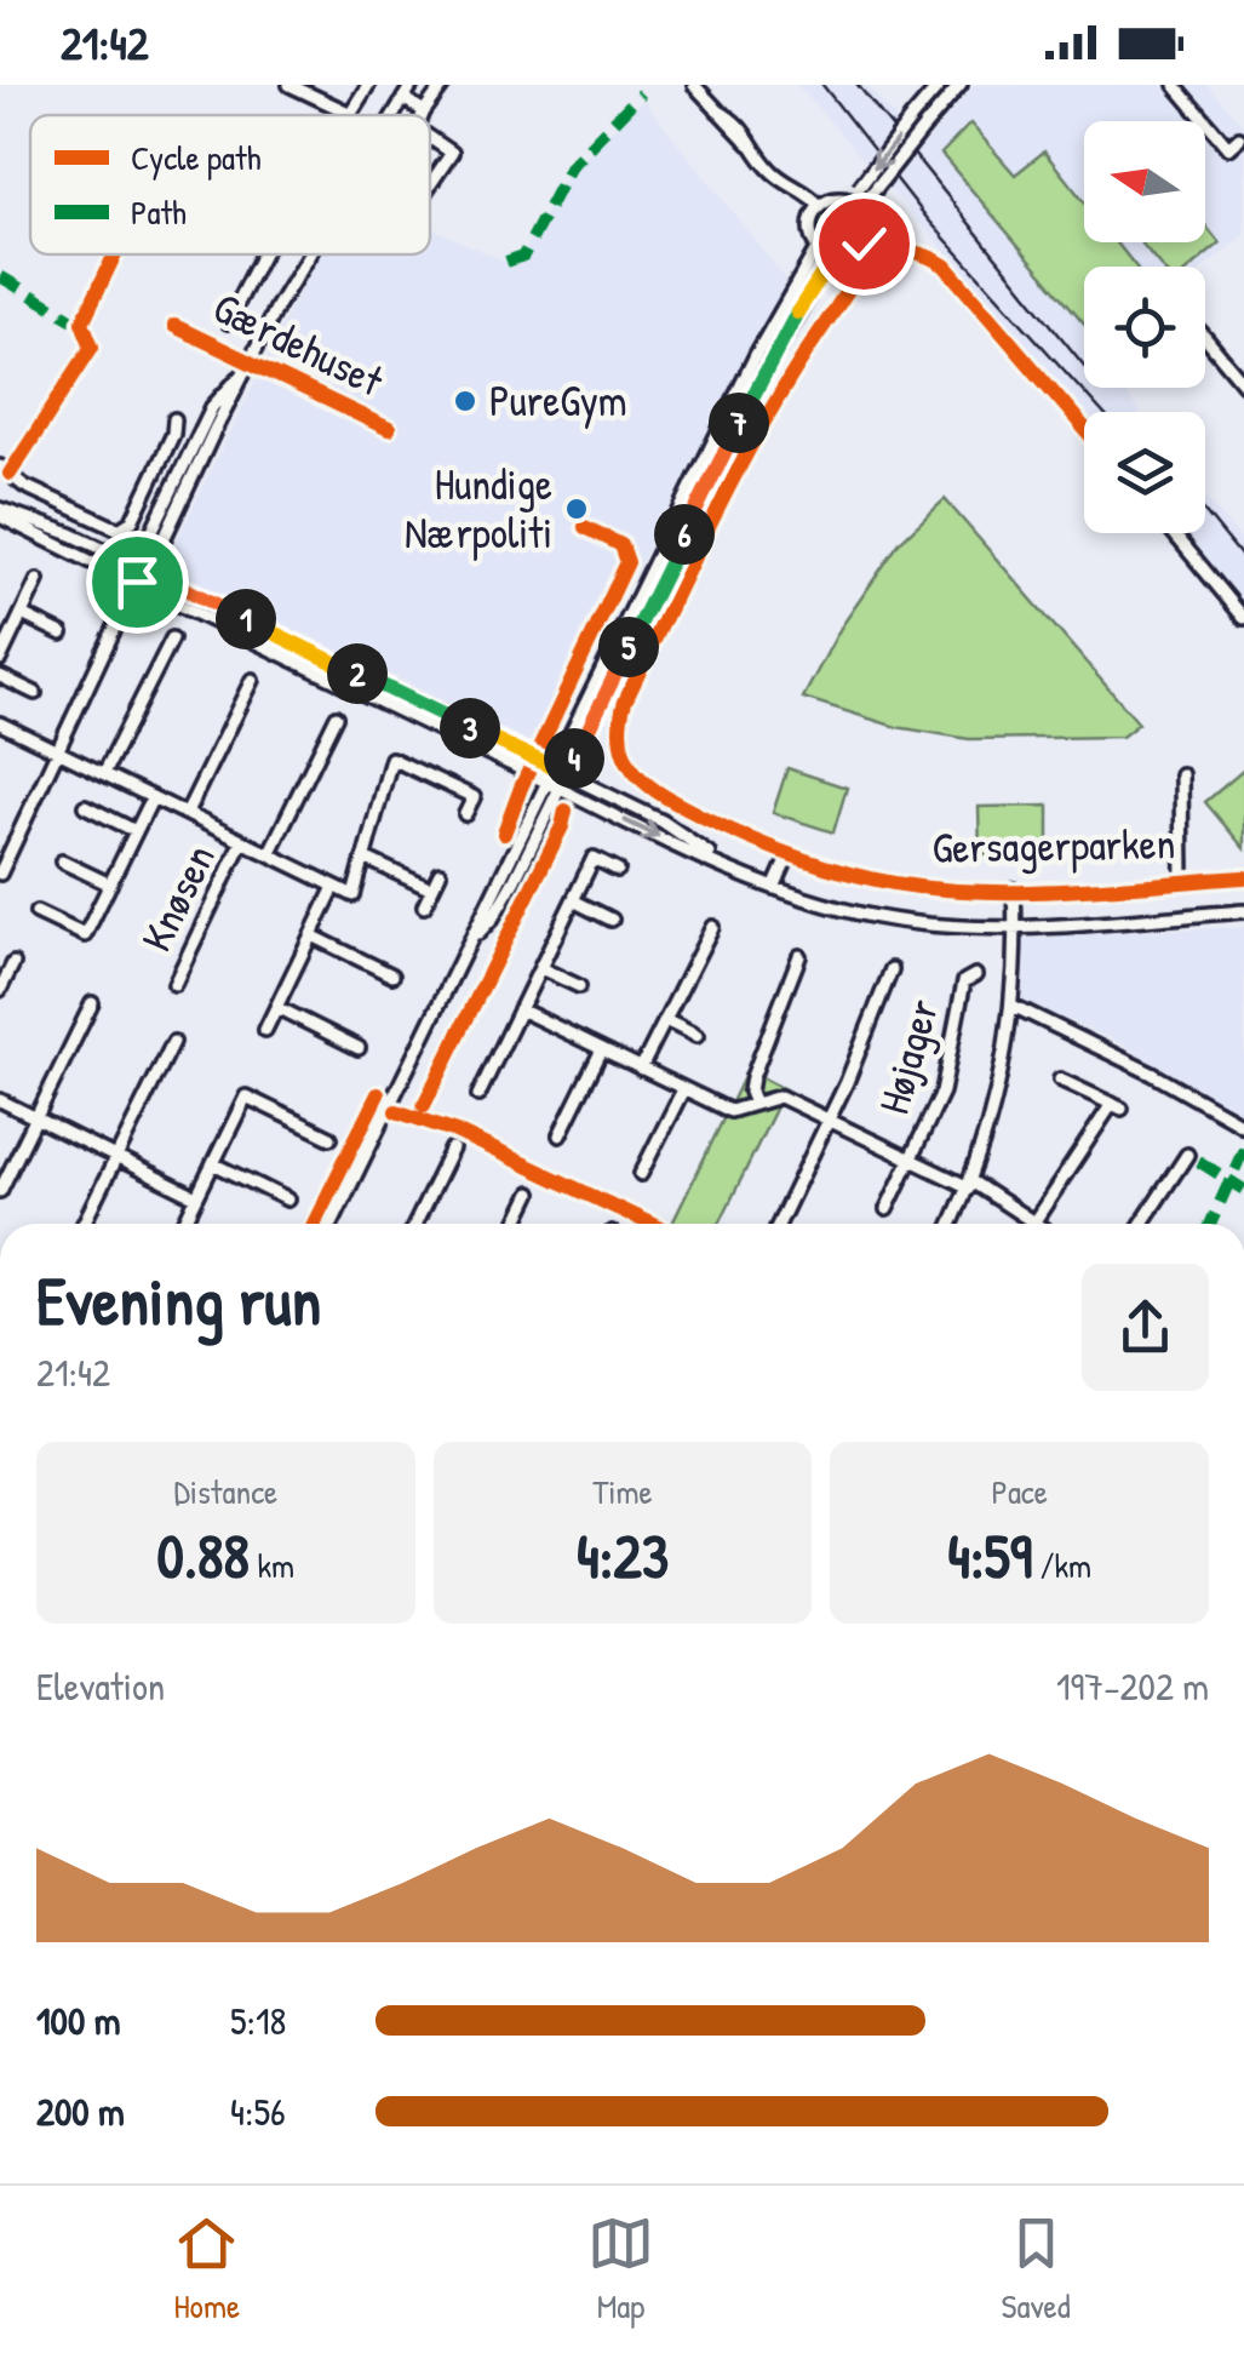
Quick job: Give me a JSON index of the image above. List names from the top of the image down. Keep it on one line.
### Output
{"streets":{"street":["Gersagerparken","Knøsen","Højager"],"cycle path":["Gærdehuset"]},"crossings":[["Gersagerparken","Højager"]],"places":["PureGym","Hundige Nærpoliti"],"legend":["Cycle path","Path"],"north":"left","page":{"status":"21:42","pins":["7","6","1","5","2","3","4"],"heading":["Evening run","21:42"],"stats":[["Distance","0.88 km"],["Time","4:23"],["Pace","4:59 /km"]],"chart":["Elevation","197–202 m"],"list":[{"name":"100 m","note":"5:18"},{"name":"200 m","note":"4:56"}],"tabs":["Home","Map","Saved"]}}
